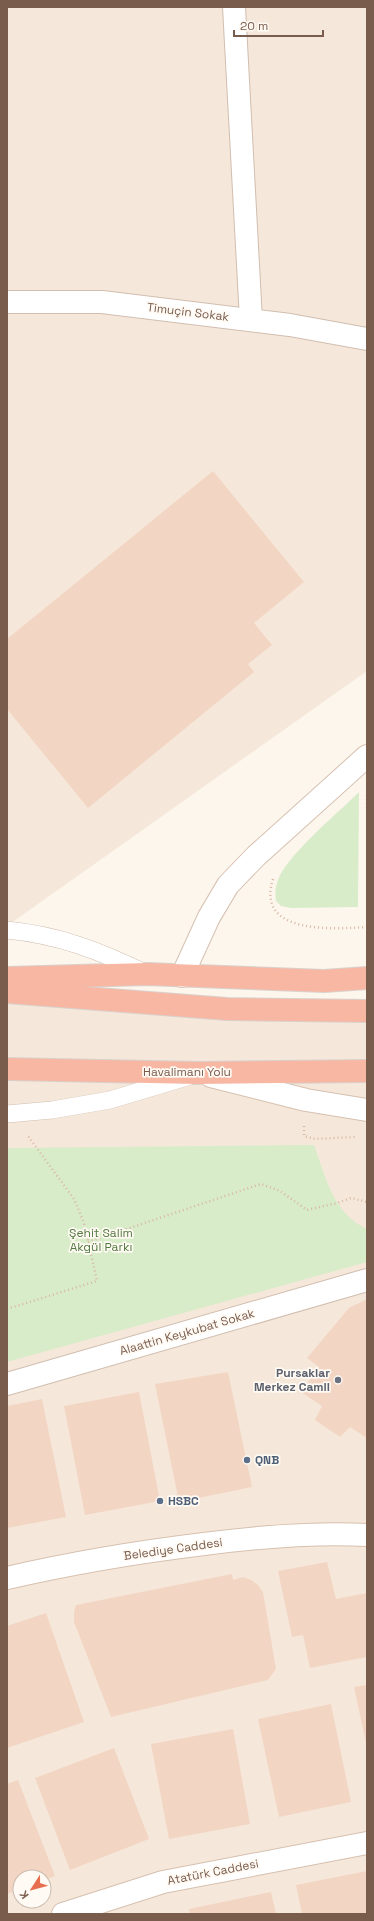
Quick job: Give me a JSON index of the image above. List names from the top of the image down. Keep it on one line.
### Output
{"streets":{"highway":["Havalimanı Yolu"],"street":["Timuçin Sokak","Alaattin Keykubat Sokak","Belediye Caddesi","Atatürk Caddesi"]},"parks":["Şehit Salim Akgül Parkı"],"places":["Pursaklar Merkez Camii","QNB","HSBC"],"scale_bar":"20 m","north":"bottom left"}
